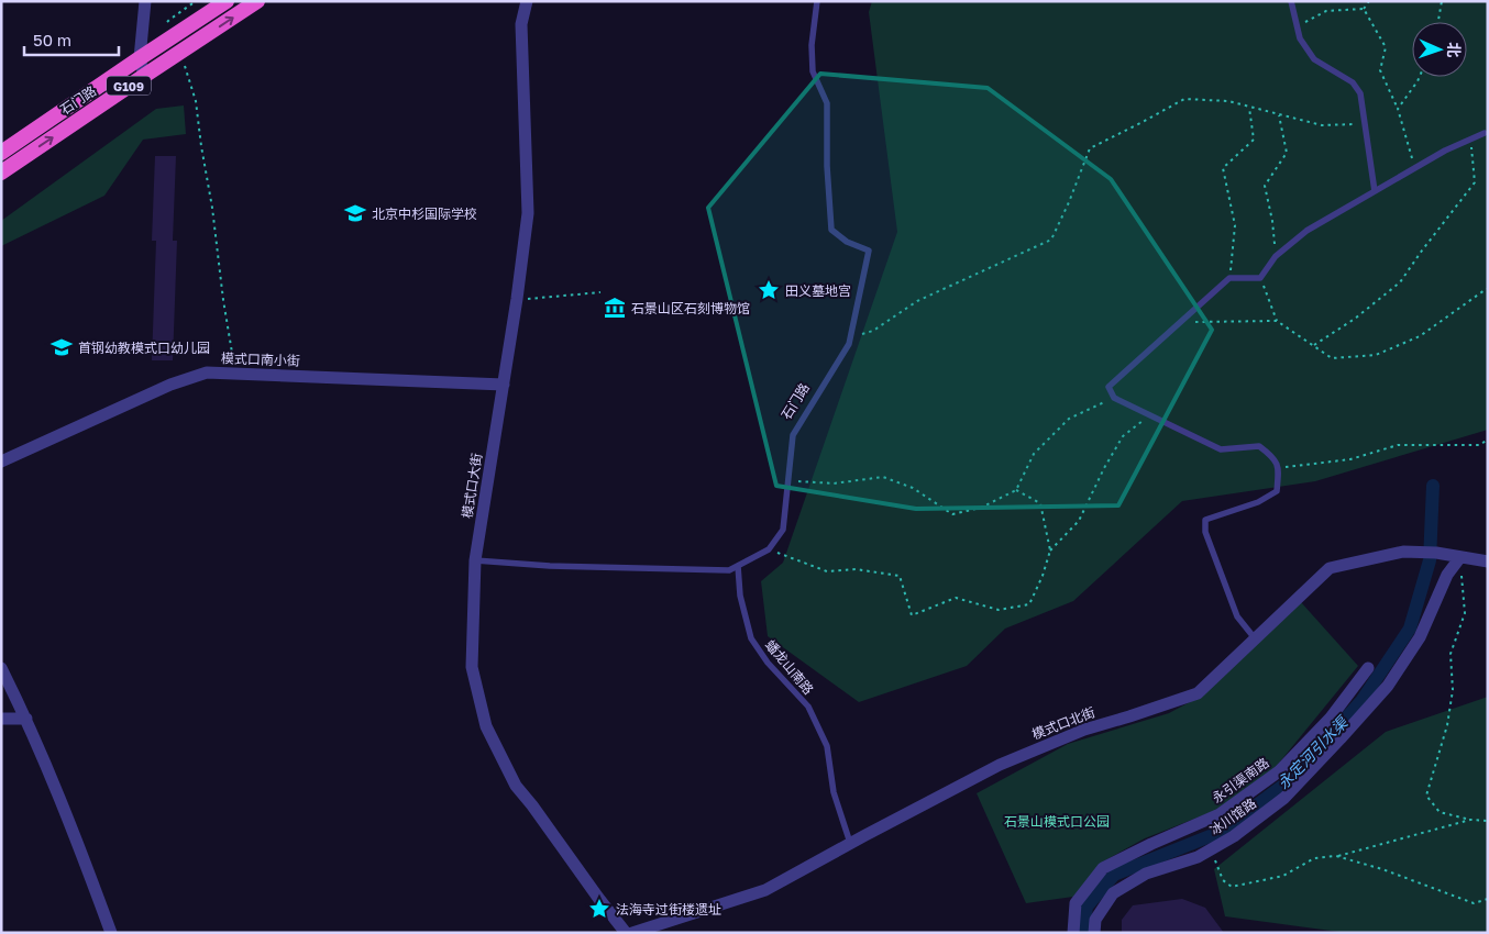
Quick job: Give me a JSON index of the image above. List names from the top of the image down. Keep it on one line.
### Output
{"streets":{"highway":["G109","石门路"],"street":["模式口南小街","模式口大街","模式口北街","永引渠南路","冰川馆路"],"lane":["蟠龙山南路"]},"crossings":[["石门路","模式口大街"],["石门路","蟠龙山南路"],["模式口南小街","模式口大街"],["蟠龙山南路","模式口北街"],["模式口北街","冰川馆路"]],"water":["永定河引水渠"],"parks":["石景山模式口公园"],"places":{"school or university":["北京中杉国际学校","首钢幼教模式口幼儿园"],"place":["田义墓地宫","法海寺过街楼遗址"],"museum":["石景山区石刻博物馆"]},"scale_bar":"50 m","north":"right"}
